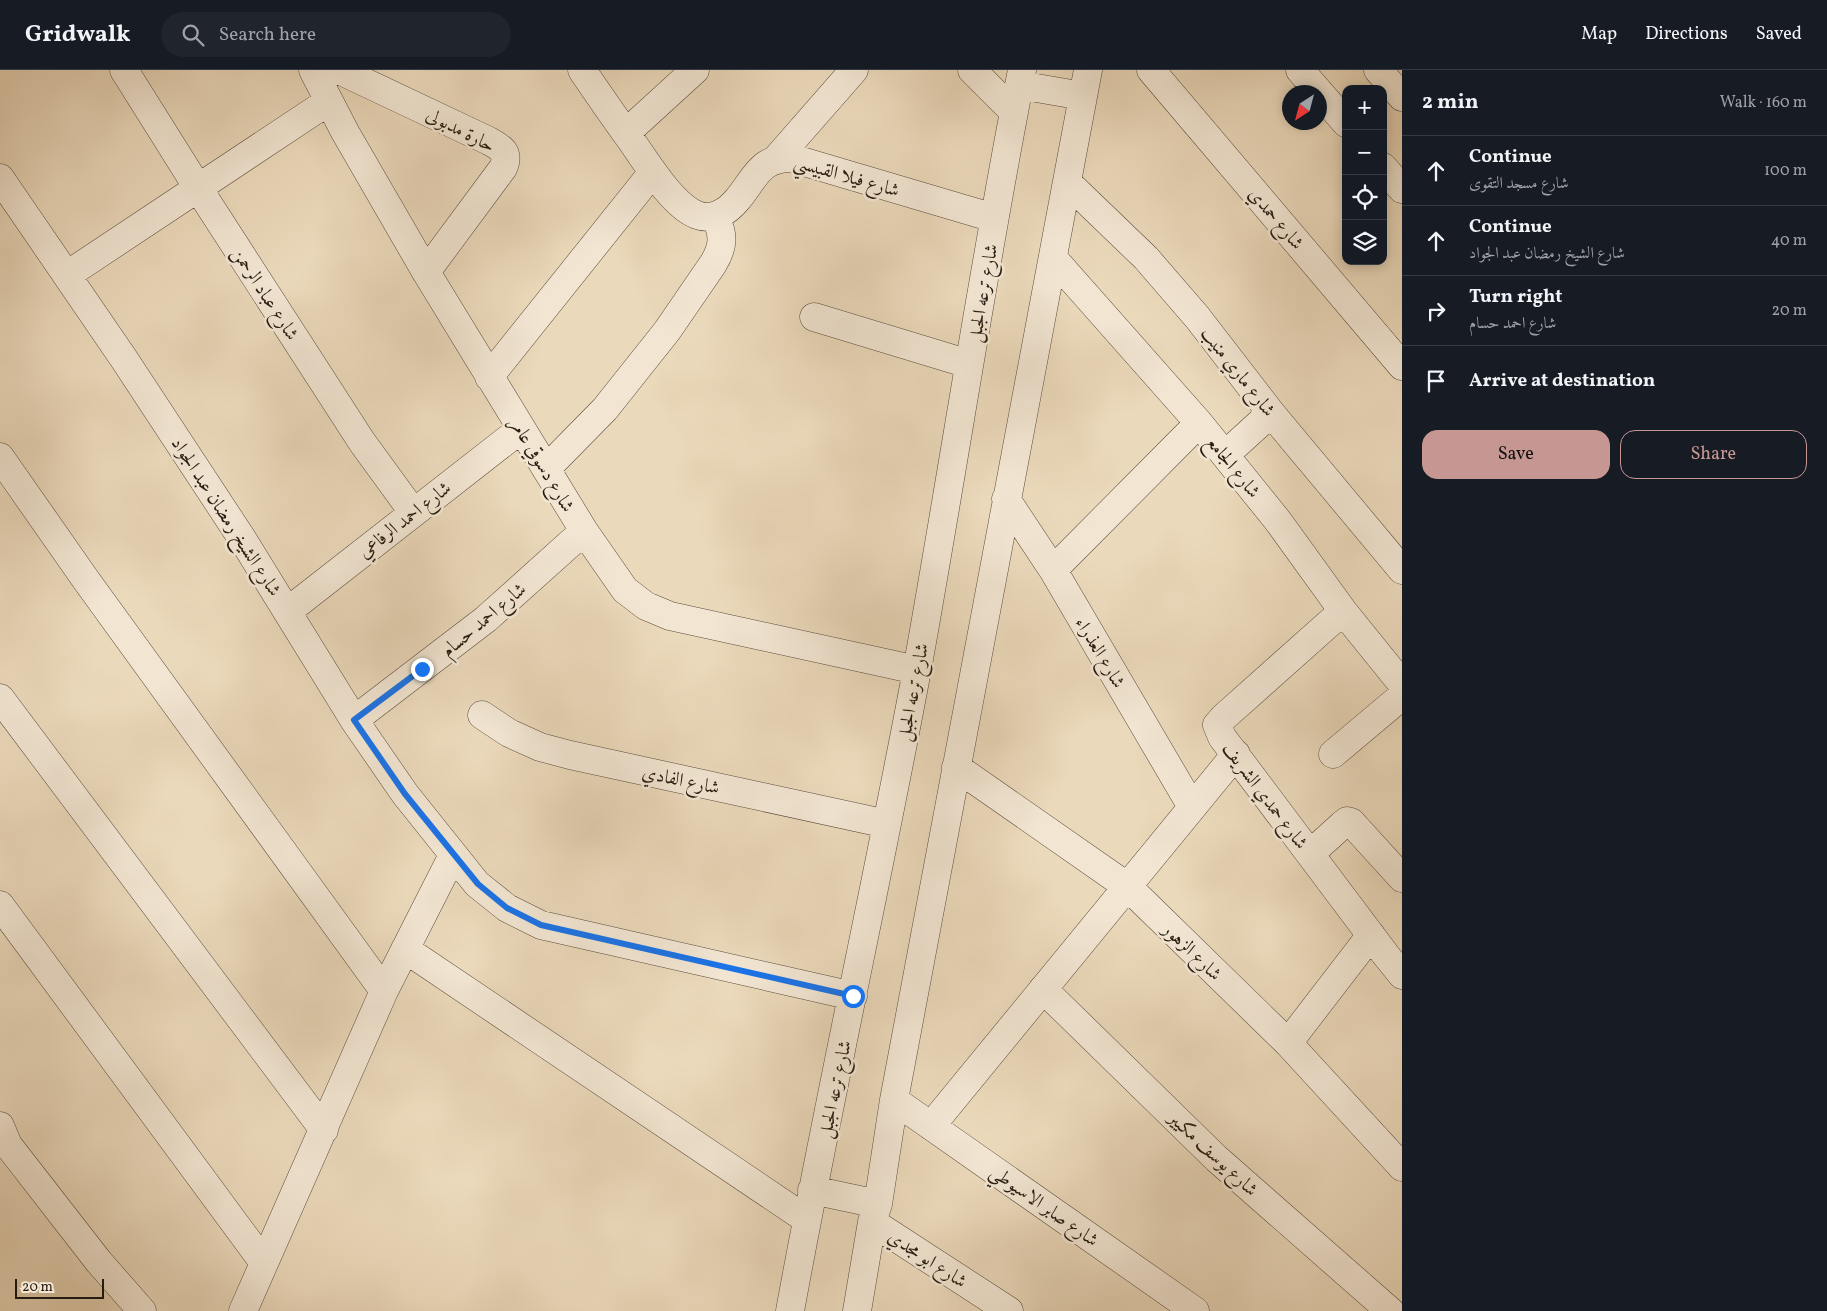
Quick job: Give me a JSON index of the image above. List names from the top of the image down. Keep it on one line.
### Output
{"streets":{"street":["حارة مدبولى","شارع فيلا القبيسي","شارع حمدي","شارع عباد الرحمن","شارع ترعه الجبل","شارع ماري منيب","شارع دسوقي عامر","شارع الجامع","شارع الشيخ رمضان عبد الجواد","شارع احمد الرفاعي","شارع احمد حسام","شارع العذراء","شارع الفادي","شارع حمدي الشريف","شارع الزهور","شارع يوسف مكيير","شارع صابر الاسيوطي","شارع ابو مجدي"]},"crossings":[["حارة مدبولى","شارع دسوقي عامر"],["شارع فيلا القبيسي","شارع ترعه الجبل"],["شارع عباد الرحمن","شارع احمد الرفاعي"],["شارع ترعه الجبل","شارع دسوقي عامر"],["شارع ترعه الجبل","شارع الشيخ رمضان عبد الجواد"],["شارع ترعه الجبل","شارع الفادي"],["شارع دسوقي عامر","شارع احمد الرفاعي"],["شارع دسوقي عامر","شارع احمد حسام"],["شارع الجامع","شارع حمدي الشريف"],["شارع الشيخ رمضان عبد الجواد","شارع احمد الرفاعي"],["شارع الشيخ رمضان عبد الجواد","شارع احمد حسام"]],"scale_bar":"20 m","north":"bottom left","page":{"header":"Gridwalk","search":"Search here","nav":["Map","Directions","Saved"],"heading":["2 min","Walk · 160 m"],"map_buttons":["+","−"],"list":[["Continue","شارع مسجد التقوى","100 m"],["Continue","شارع الشيخ رمضان عبد الجواد","40 m"],["Turn right","شارع احمد حسام","20 m"],"Arrive at destination"],"buttons":["Save","Share"],"scale":"20 m"}}
